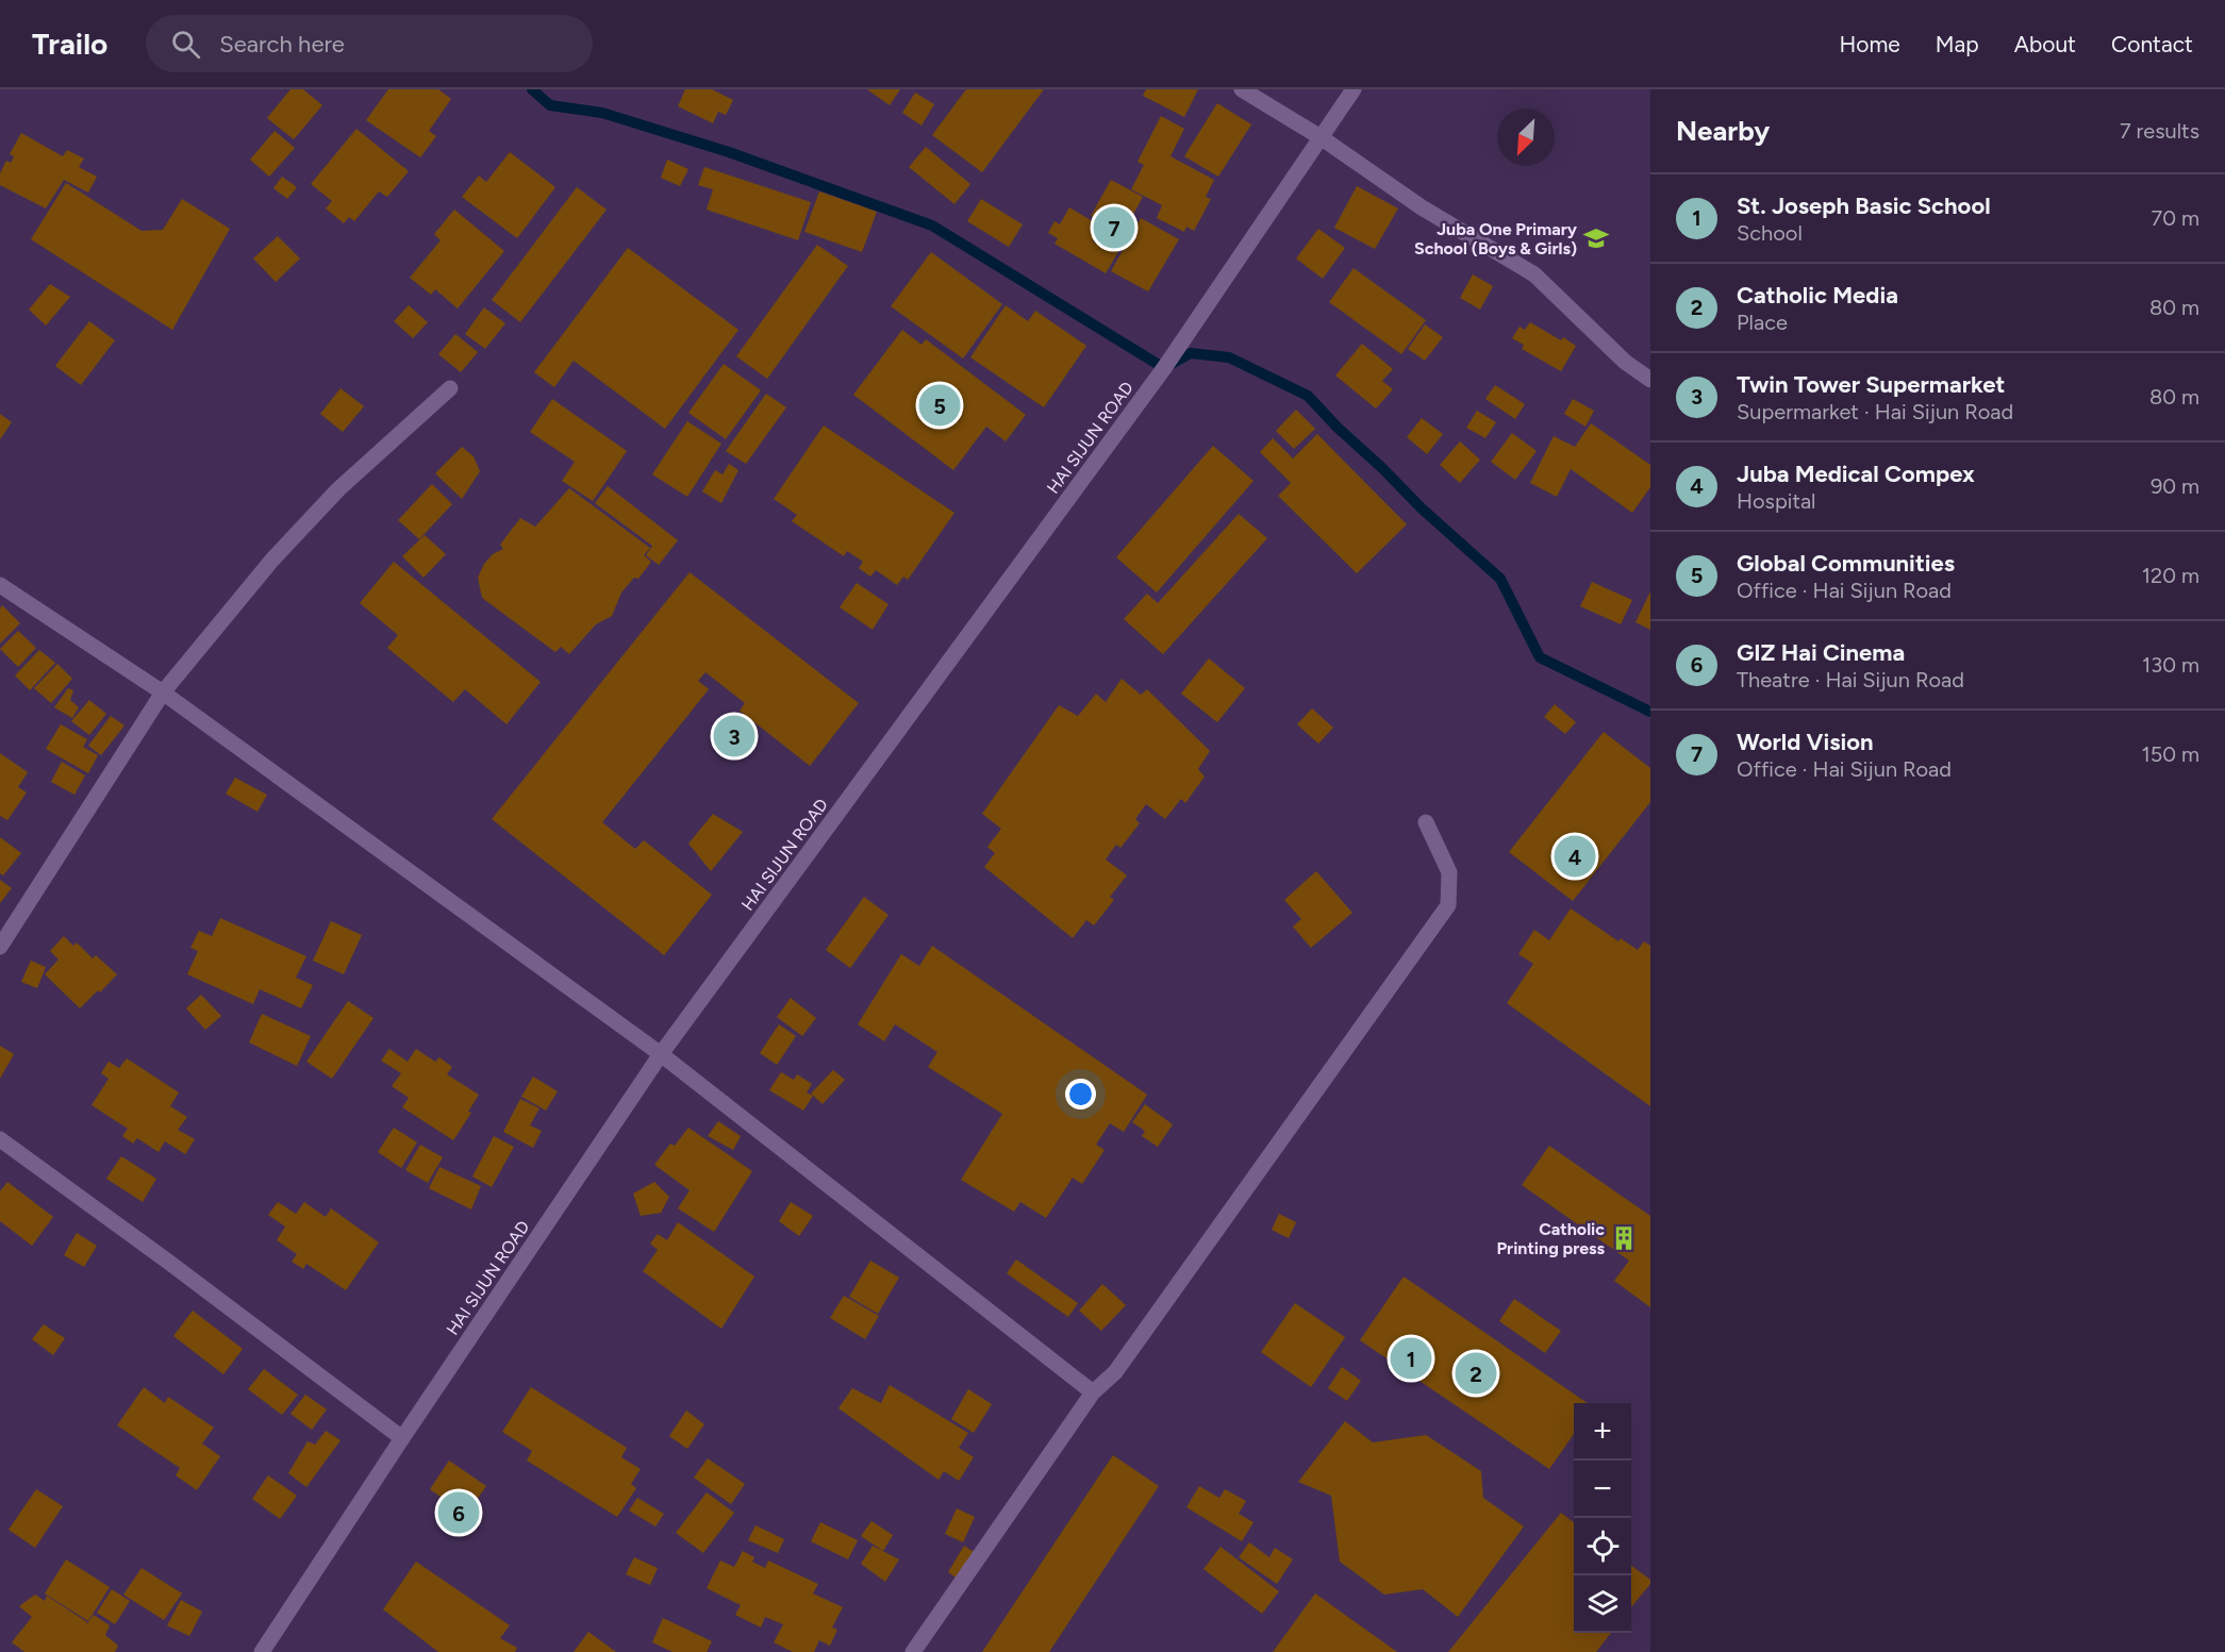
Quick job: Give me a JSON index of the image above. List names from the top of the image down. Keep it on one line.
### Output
{"streets":{"street":["HAI SIJUN ROAD"]},"places":{"school or university":["Juba One Primary School (Boys & Girls)"],"building":["Catholic Printing press"]},"north":"bottom left","page":{"header":"Trailo","search":"Search here","nav":["Home","Map","About","Contact"],"heading":["Nearby","7 results"],"list":[{"mark":"1","name":"St. Joseph Basic School","note":"School","value":"70 m"},{"mark":"2","name":"Catholic Media","note":"Place","value":"80 m"},{"mark":"3","name":"Twin Tower Supermarket","note":"Supermarket · Hai Sijun Road","value":"80 m"},{"mark":"4","name":"Juba Medical Compex","note":"Hospital","value":"90 m"},{"mark":"5","name":"Global Communities","note":"Office · Hai Sijun Road","value":"120 m"},{"mark":"6","name":"GIZ Hai Cinema","note":"Theatre · Hai Sijun Road","value":"130 m"},{"mark":"7","name":"World Vision","note":"Office · Hai Sijun Road","value":"150 m"}],"pins":["7","5","3","4","1","2","6"],"map_buttons":["+","−"]}}
